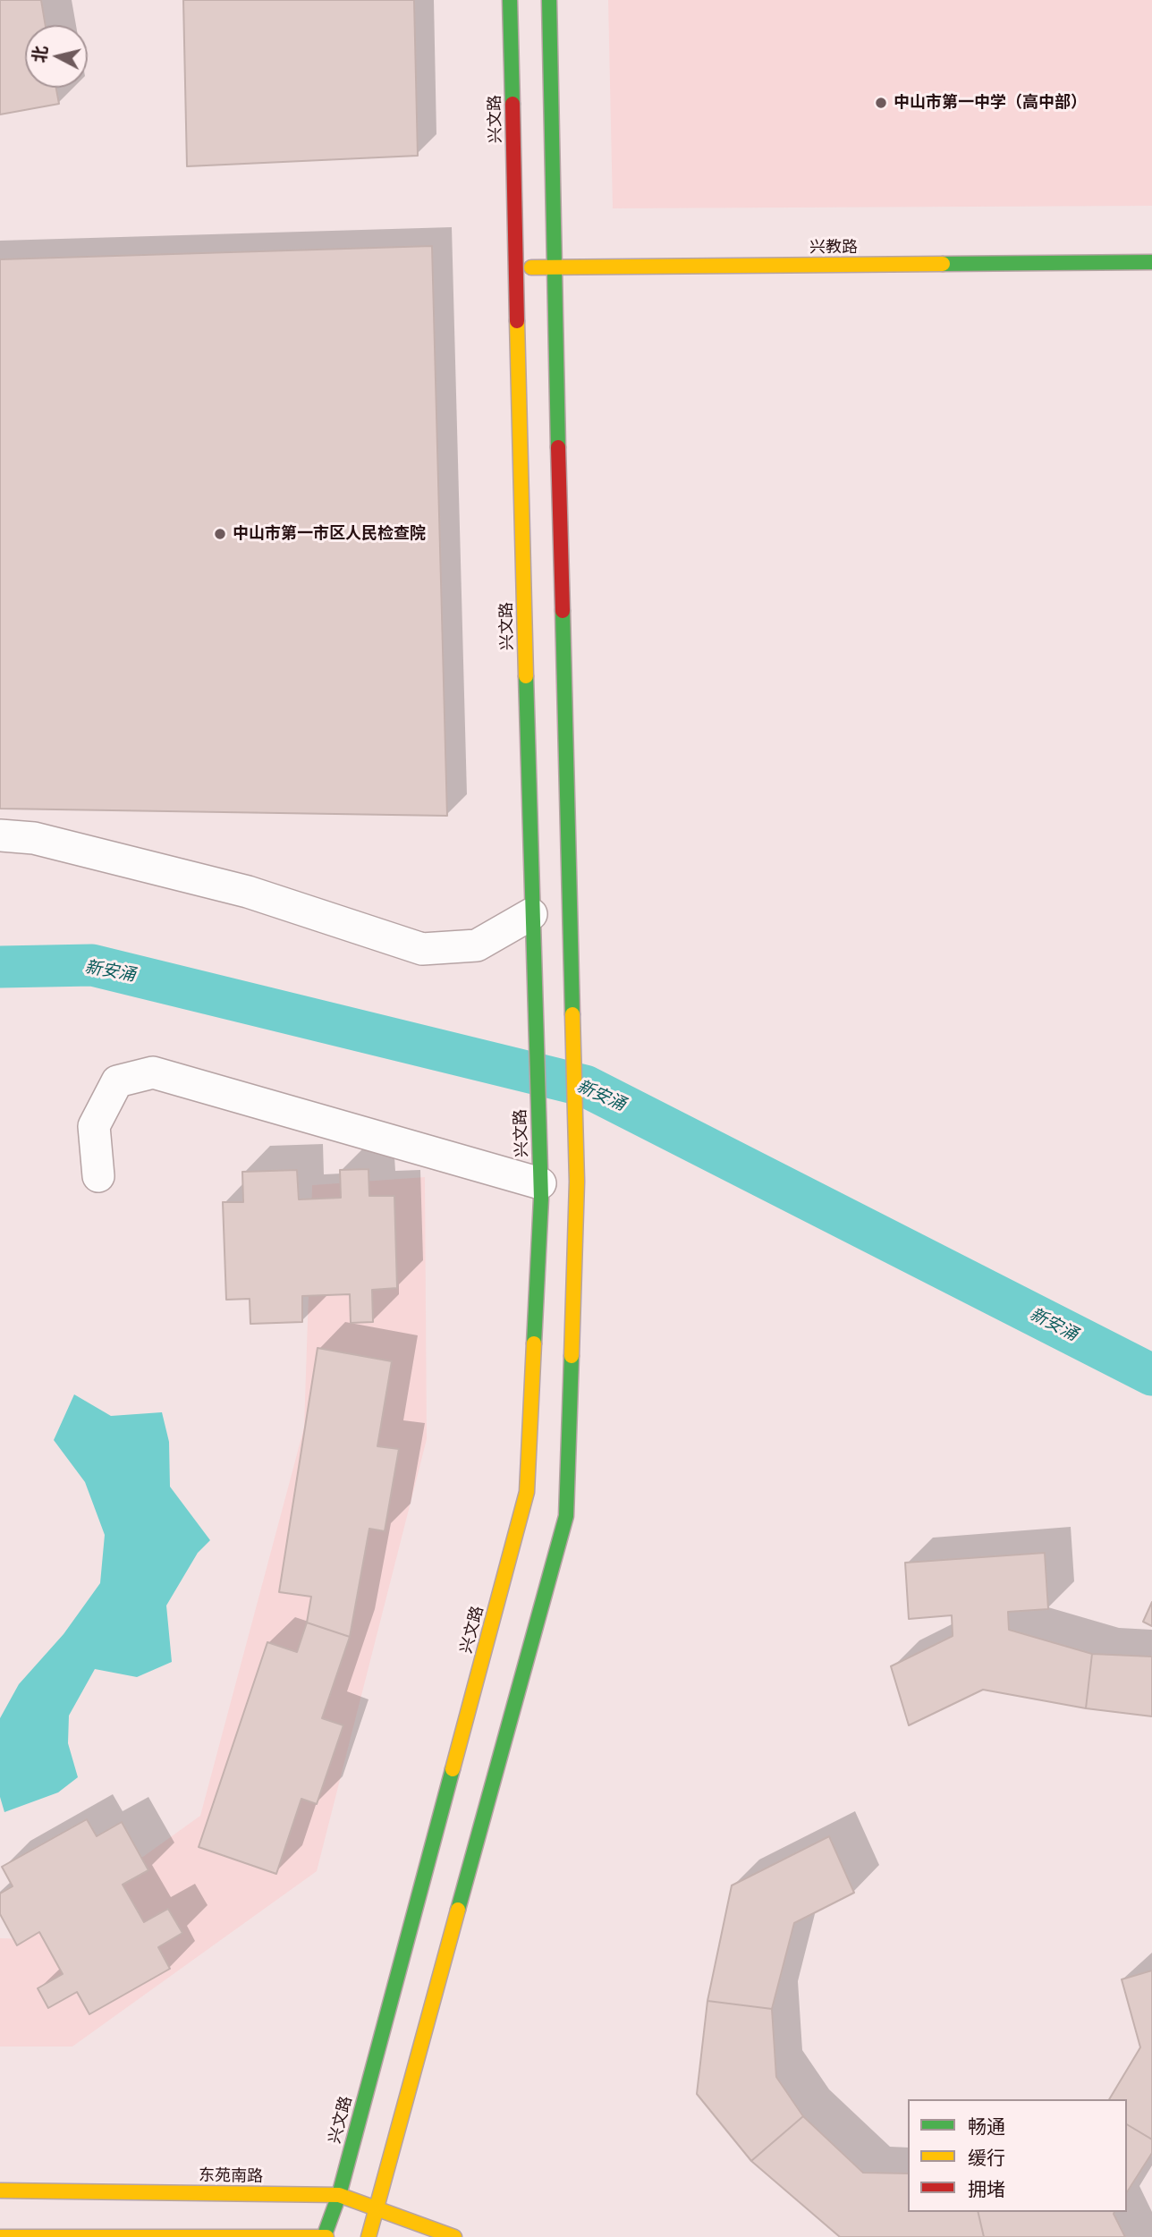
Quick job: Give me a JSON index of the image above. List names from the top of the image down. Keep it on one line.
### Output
{"streets":{"main road":["兴文路","兴教路","东苑南路"]},"crossings":[["兴文路","兴教路"],["兴文路","东苑南路"]],"water":["新安涌"],"places":["中山市第一中学（高中部）","中山市第一市区人民检查院"],"legend":["畅通","缓行","拥堵"],"north":"left"}
